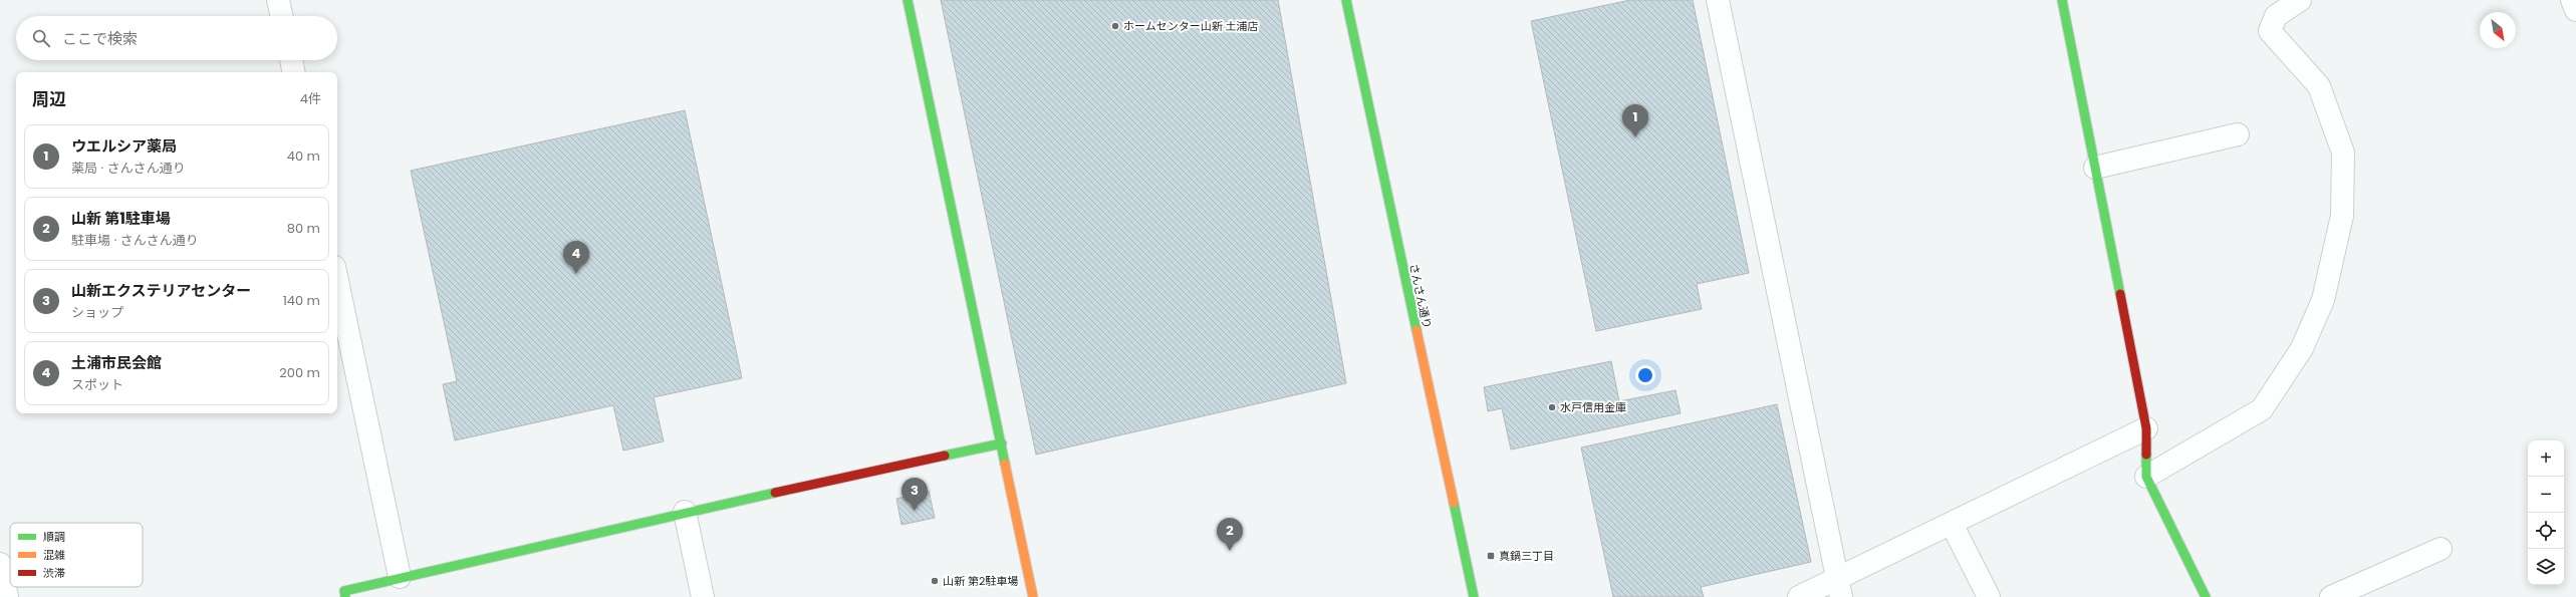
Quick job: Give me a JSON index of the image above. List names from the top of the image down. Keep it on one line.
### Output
{"streets":{"street":["さんさん通り"]},"places":{"other":["ホームセンター山新 土浦店","水戸信用金庫","山新 第2駐車場"],"transit":["真鍋三丁目"]},"legend":["順調","混雑","渋滞"],"north":"bottom right","page":{"search":"ここで検索","heading":["周辺","4件"],"pins":["1","4","3","2"],"list":[{"mark":"1","name":"ウエルシア薬局","note":"薬局 · さんさん通り","value":"40 m"},{"mark":"2","name":"山新 第1駐車場","note":"駐車場 · さんさん通り","value":"80 m"},{"mark":"3","name":"山新エクステリアセンター","note":"ショップ","value":"140 m"},{"mark":"4","name":"土浦市民会館","note":"スポット","value":"200 m"}],"map_buttons":["+","−"]}}
